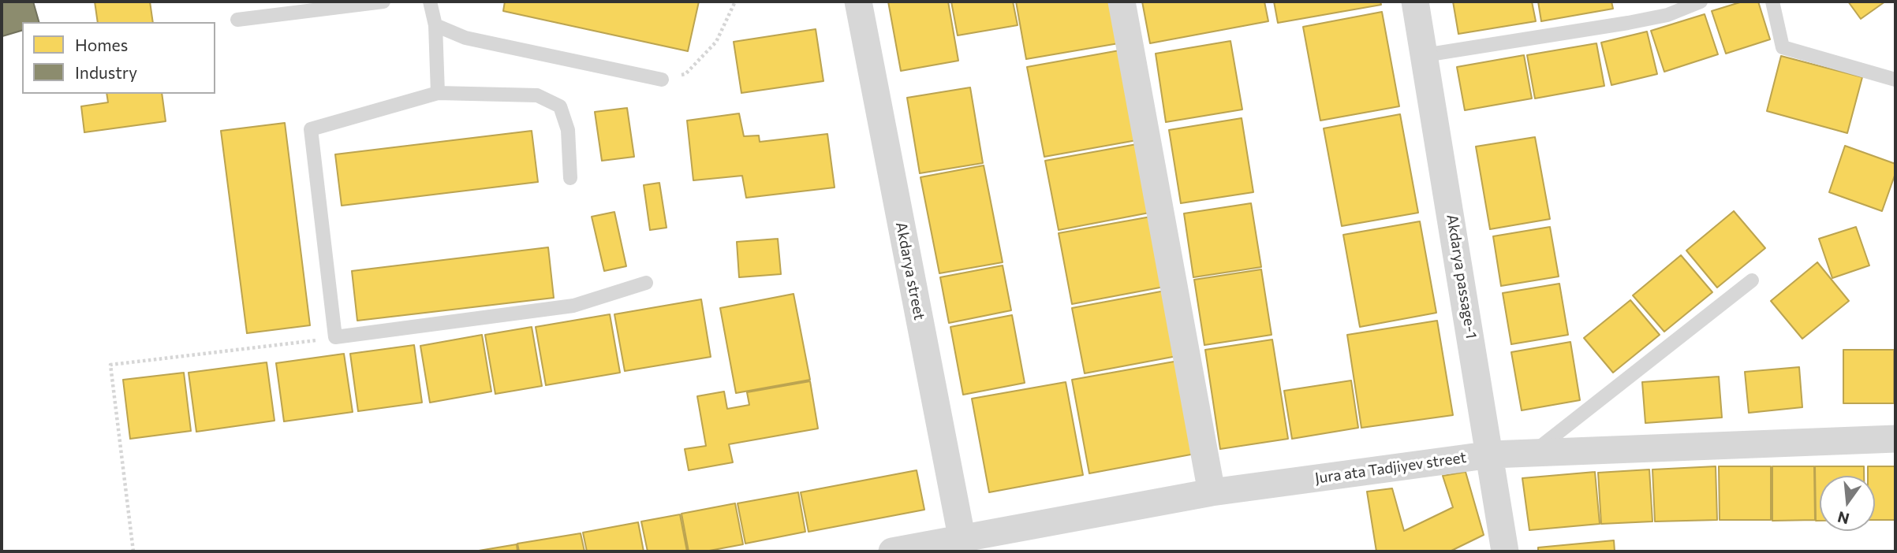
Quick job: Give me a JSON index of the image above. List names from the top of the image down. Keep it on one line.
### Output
{"streets":{"street":["Akdarya street","Akdarya passage-1","Jura аta Tadjiyev street"]},"crossings":[["Akdarya street","Jura аta Tadjiyev street"],["Akdarya passage-1","Jura аta Tadjiyev street"]],"legend":["Homes","Industry"],"north":"bottom"}
